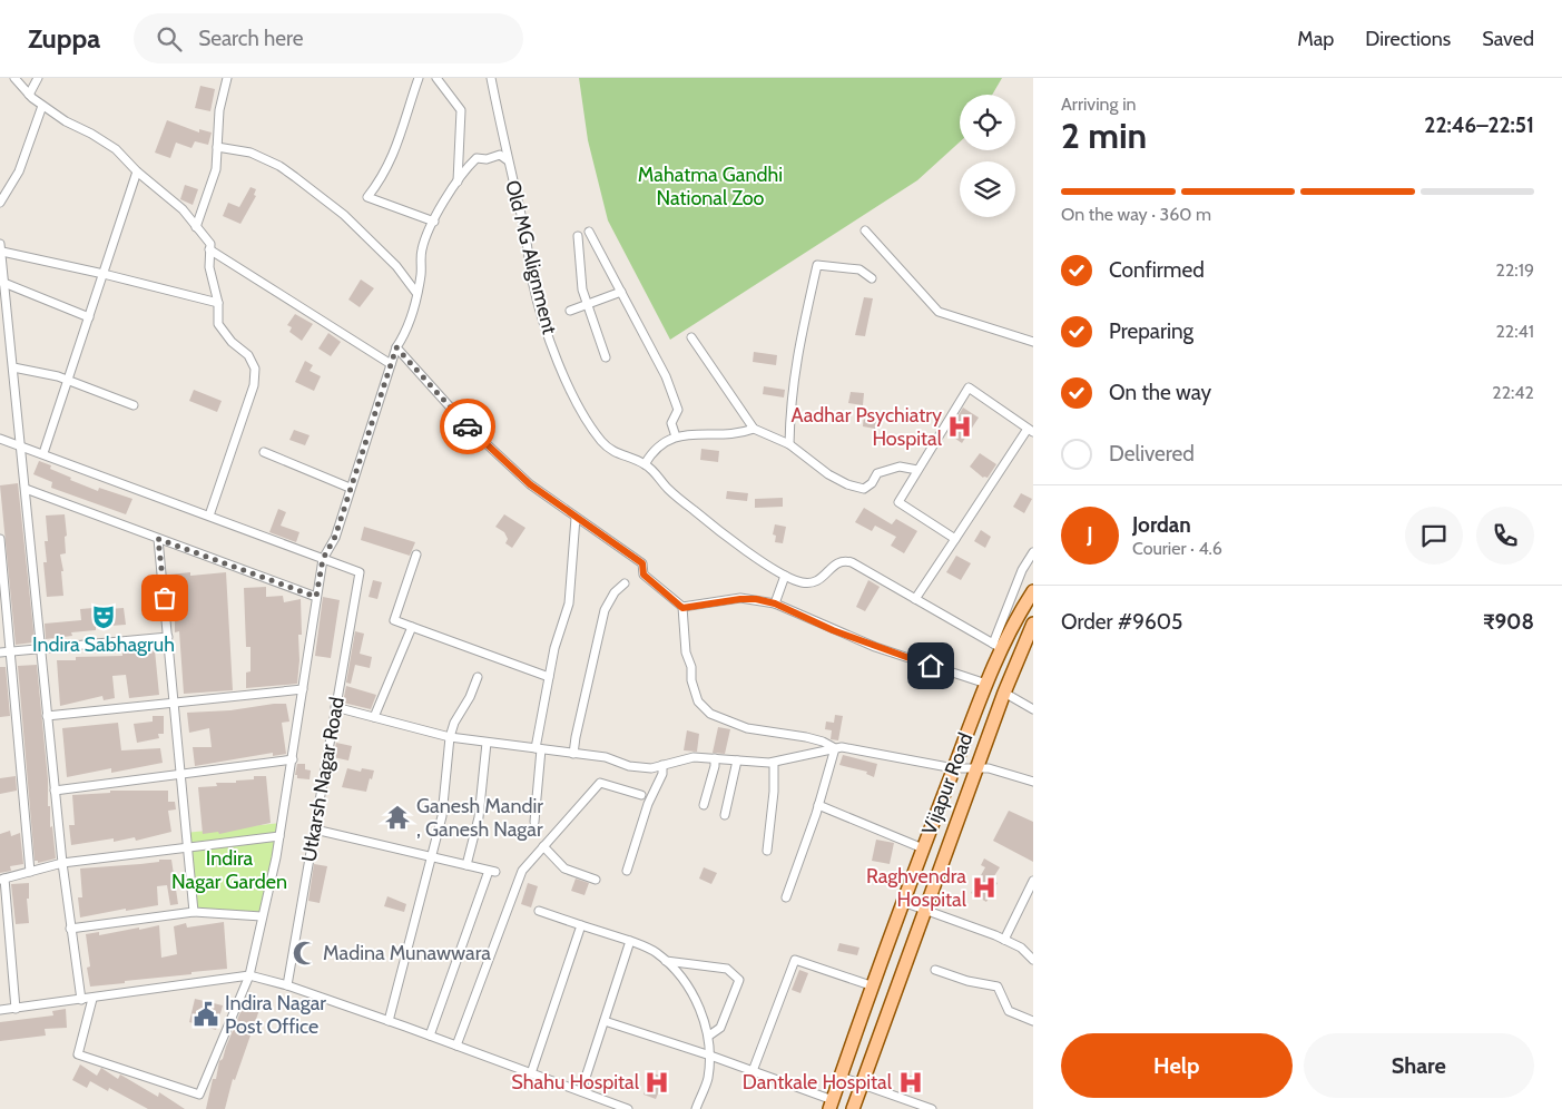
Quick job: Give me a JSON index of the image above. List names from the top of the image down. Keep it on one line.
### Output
{"streets":{"main road":["Vijapur Road"],"street":["Old MG Alignment","Utkarsh Nagar Road"]},"parks":["Mahatma Gandhi National Zoo","Indira Nagar Garden"],"places":{"hospital":["Aadhar Psychiatry Hospital","Raghvendra Hospital","Shahu Hospital","Dantkale Hospital"],"theatre":["Indira Sabhagruh"],"temple":["Ganesh Mandir , Ganesh Nagar"],"mosque":["Madina Munawwara"],"public building":["Indira Nagar Post Office"]},"page":{"header":"Zuppa","search":"Search here","nav":["Map","Directions","Saved"],"heading":["2 min","Arriving in","22:46–22:51"],"panel":["Jordan","Courier · 4.6","Order #9605","₹908"],"bar":"On the way · 360 m","list":[["Confirmed","22:19"],["Preparing","22:41"],["On the way","22:42"],"Delivered"],"round":"J","buttons":["Help","Share"]}}
